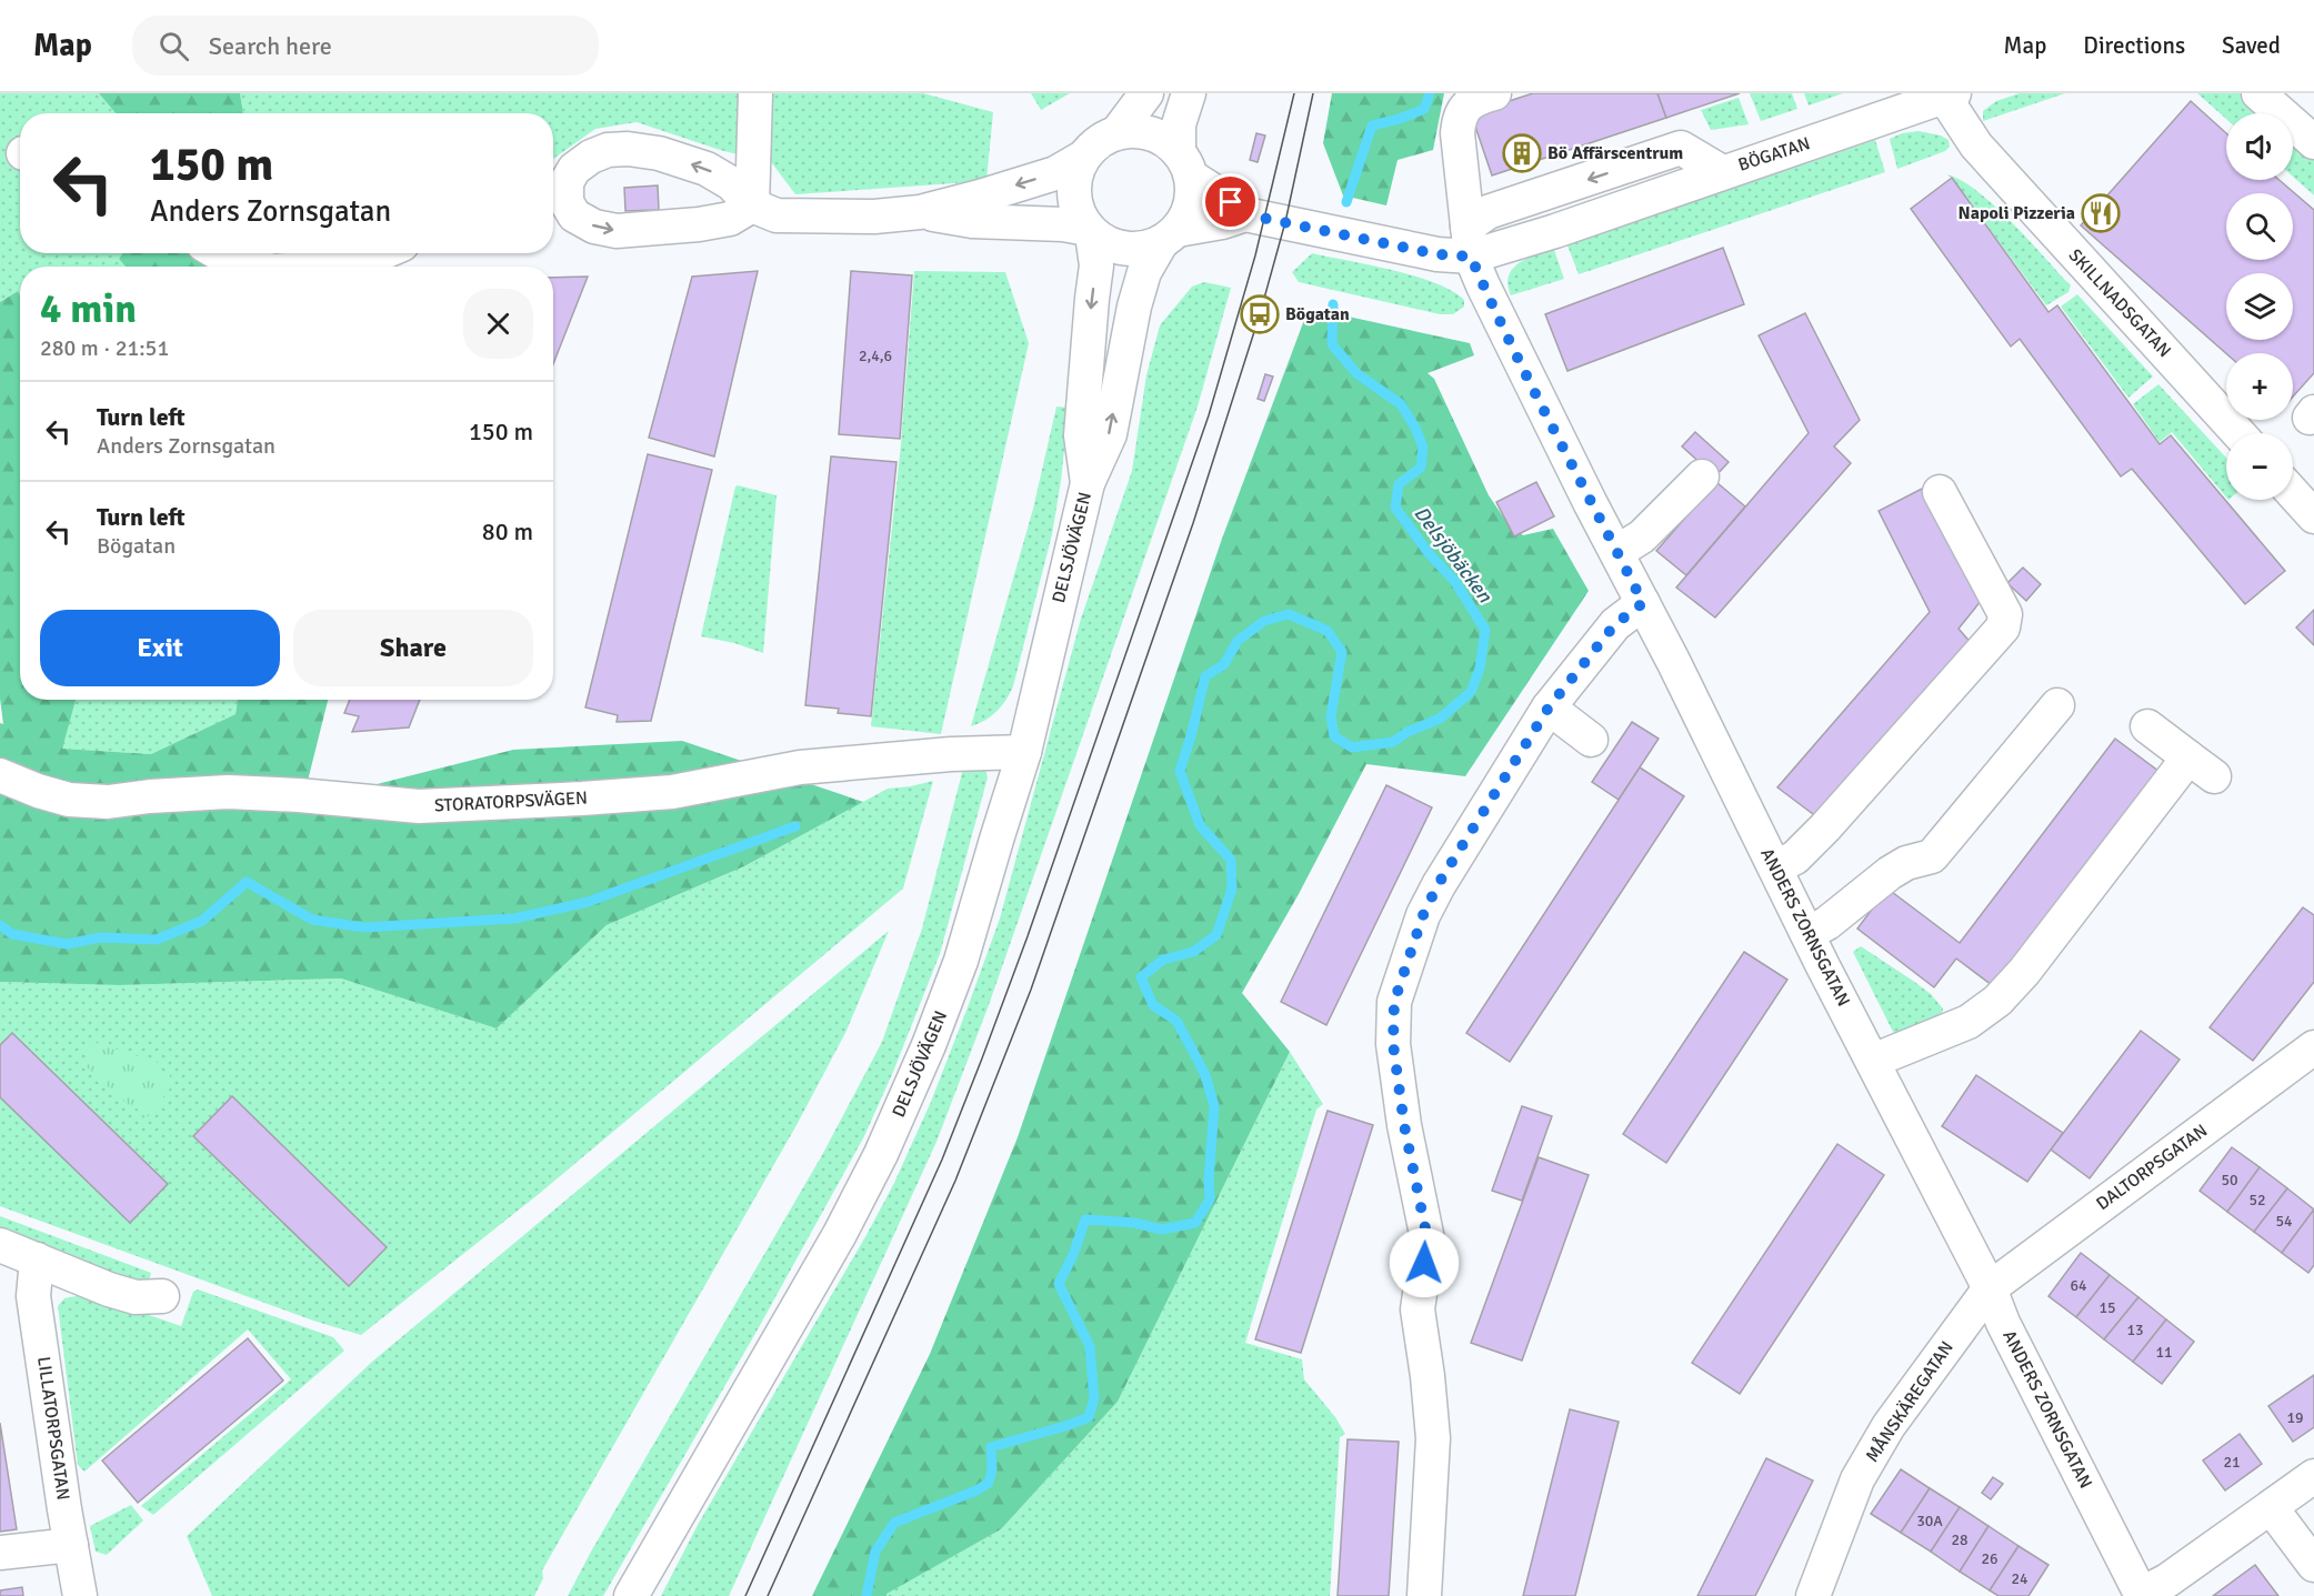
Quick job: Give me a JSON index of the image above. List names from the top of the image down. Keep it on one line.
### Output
{"streets":{"street":["BÖGATAN","SKILLNADSGATAN","DELSJÖVÄGEN","STORATORPSVÄGEN","ANDERS ZORNSGATAN","DALTORPSGATAN","MÅNSKÄREGATAN","LILLATORPSGATAN"]},"crossings":[["BÖGATAN","SKILLNADSGATAN"],["BÖGATAN","DELSJÖVÄGEN"],["BÖGATAN","ANDERS ZORNSGATAN"],["DELSJÖVÄGEN","STORATORPSVÄGEN"],["ANDERS ZORNSGATAN","DALTORPSGATAN"],["ANDERS ZORNSGATAN","MÅNSKÄREGATAN"],["DALTORPSGATAN","MÅNSKÄREGATAN"]],"water":["Delsjöbäcken"],"places":{"building":["Bö Affärscentrum"],"restaurant":["Napoli Pizzeria"],"bus stop":["Bögatan"]},"house_numbers":["2,4,6","50","52","54","64","15","13","11","19","21","30A","28","26","24"],"page":{"header":"Map","search":"Search here","nav":["Map","Directions","Saved"],"map_buttons":["+","−"],"turn":["150 m","Anders Zornsgatan"],"heading":["4 min","280 m · 21:51"],"list":[{"name":"Turn left","note":"Anders Zornsgatan","value":"150 m"},{"name":"Turn left","note":"Bögatan","value":"80 m"}],"buttons":["Exit","Share"]}}
